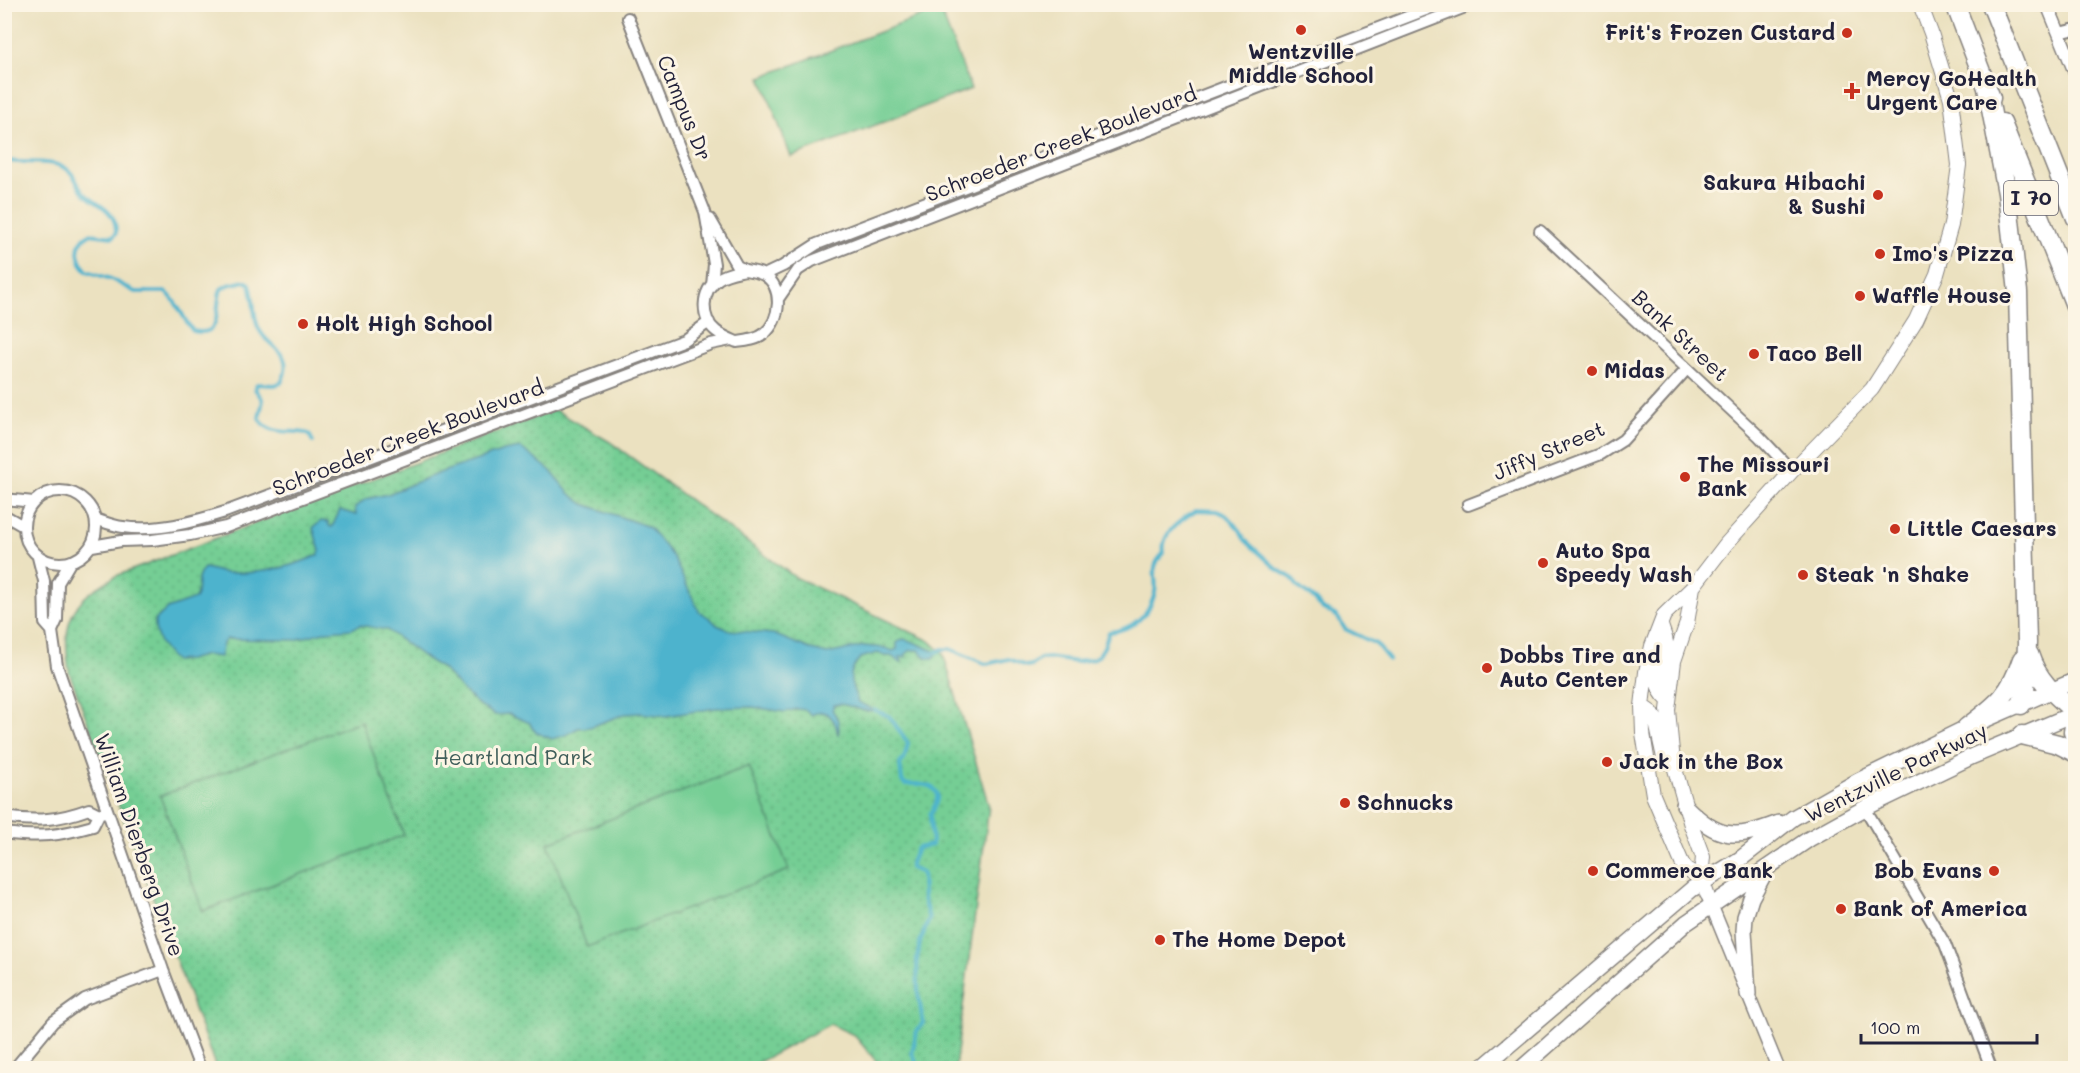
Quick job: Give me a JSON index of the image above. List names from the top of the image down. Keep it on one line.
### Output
{"streets":{"highway":["I 70"],"main road":["Wentzville Parkway"],"street":["Campus Dr","Schroeder Creek Boulevard","Bank Street","Jiffy Street","William Dierberg Drive"]},"crossings":[["Campus Dr","Schroeder Creek Boulevard"],["Schroeder Creek Boulevard","William Dierberg Drive"],["Bank Street","Jiffy Street"]],"parks":["Heartland Park"],"places":{"other":["Wentzville Middle School","Frit's Frozen Custard","Sakura Hibachi & Sushi","Imo's Pizza","Waffle House","Holt High School","Taco Bell","Midas","The Missouri Bank","Little Caesars","Auto Spa Speedy Wash","Steak 'n Shake","Dobbs Tire and Auto Center","Jack in the Box","Schnucks","Commerce Bank","Bob Evans","Bank of America","The Home Depot"],"health":["Mercy GoHealth Urgent Care"]},"scale_bar":"100 m"}
